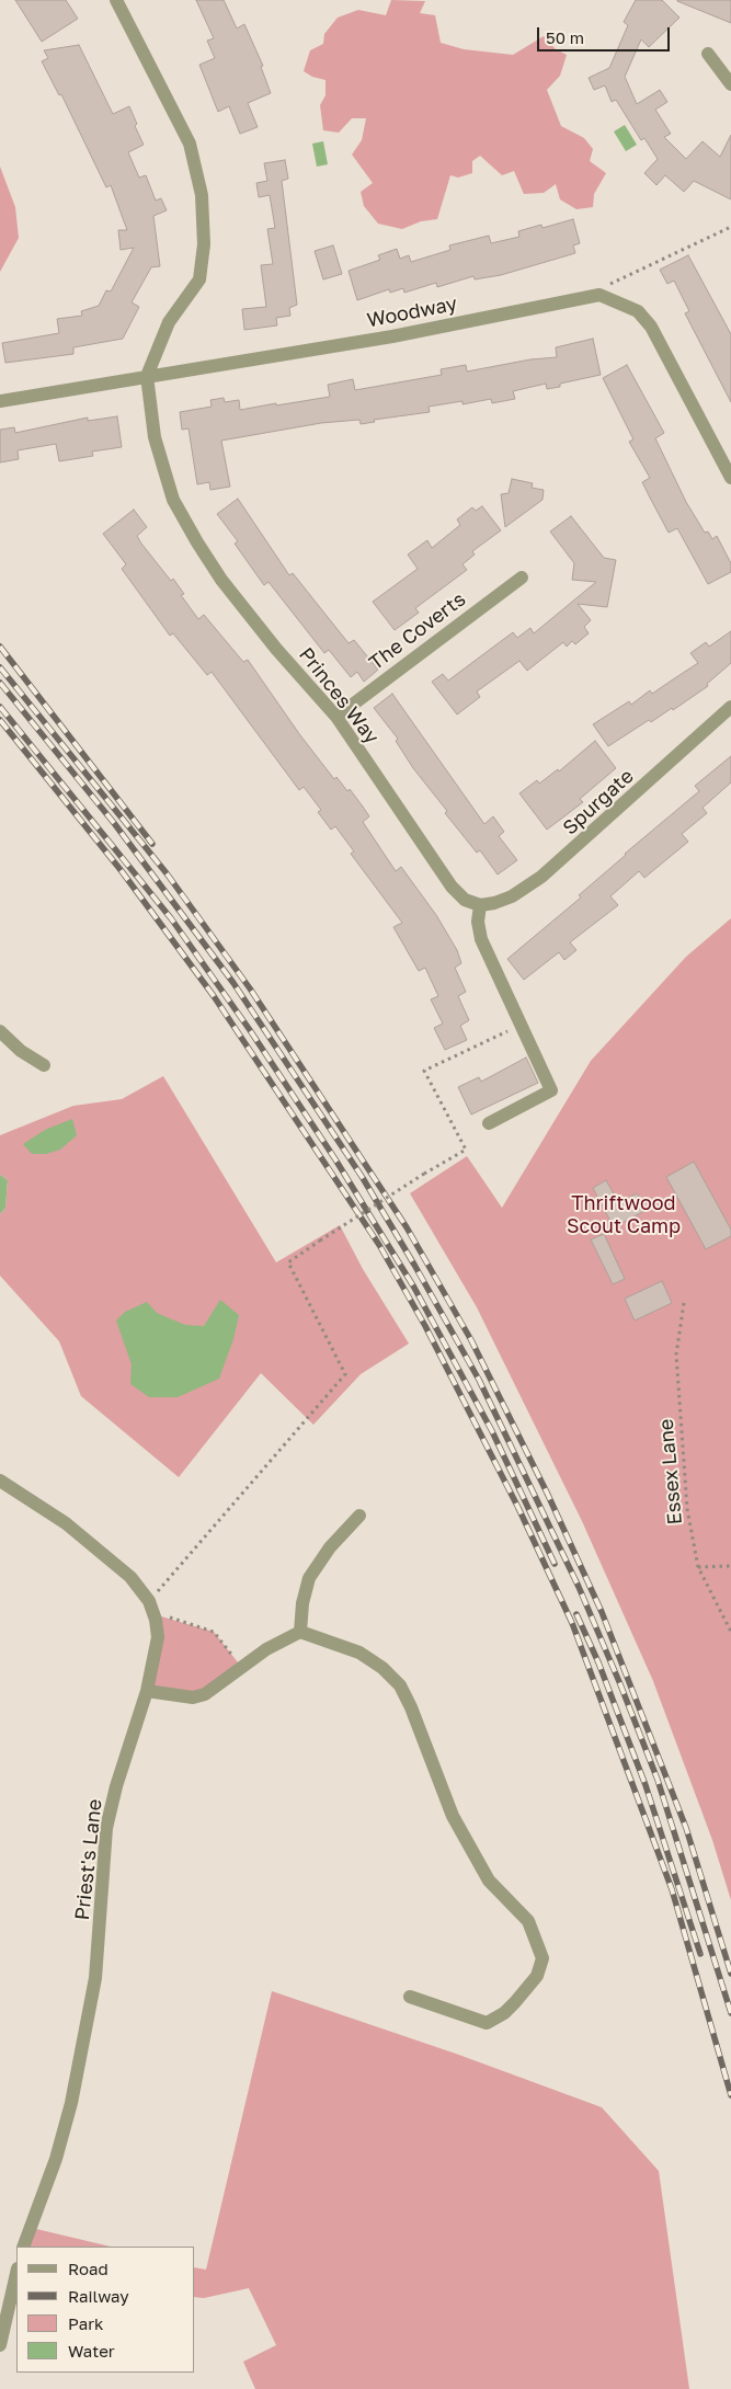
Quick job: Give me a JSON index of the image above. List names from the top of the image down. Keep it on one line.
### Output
{"streets":{"street":["Woodway","The Coverts","Princes Way","Spurgate","Priest's Lane"],"path":["Essex Lane"]},"crossings":[["Woodway","Princes Way"],["The Coverts","Princes Way"],["Princes Way","Spurgate"]],"parks":["Thriftwood Scout Camp"],"legend":["Road","Railway","Park","Water"],"scale_bar":"50 m"}
